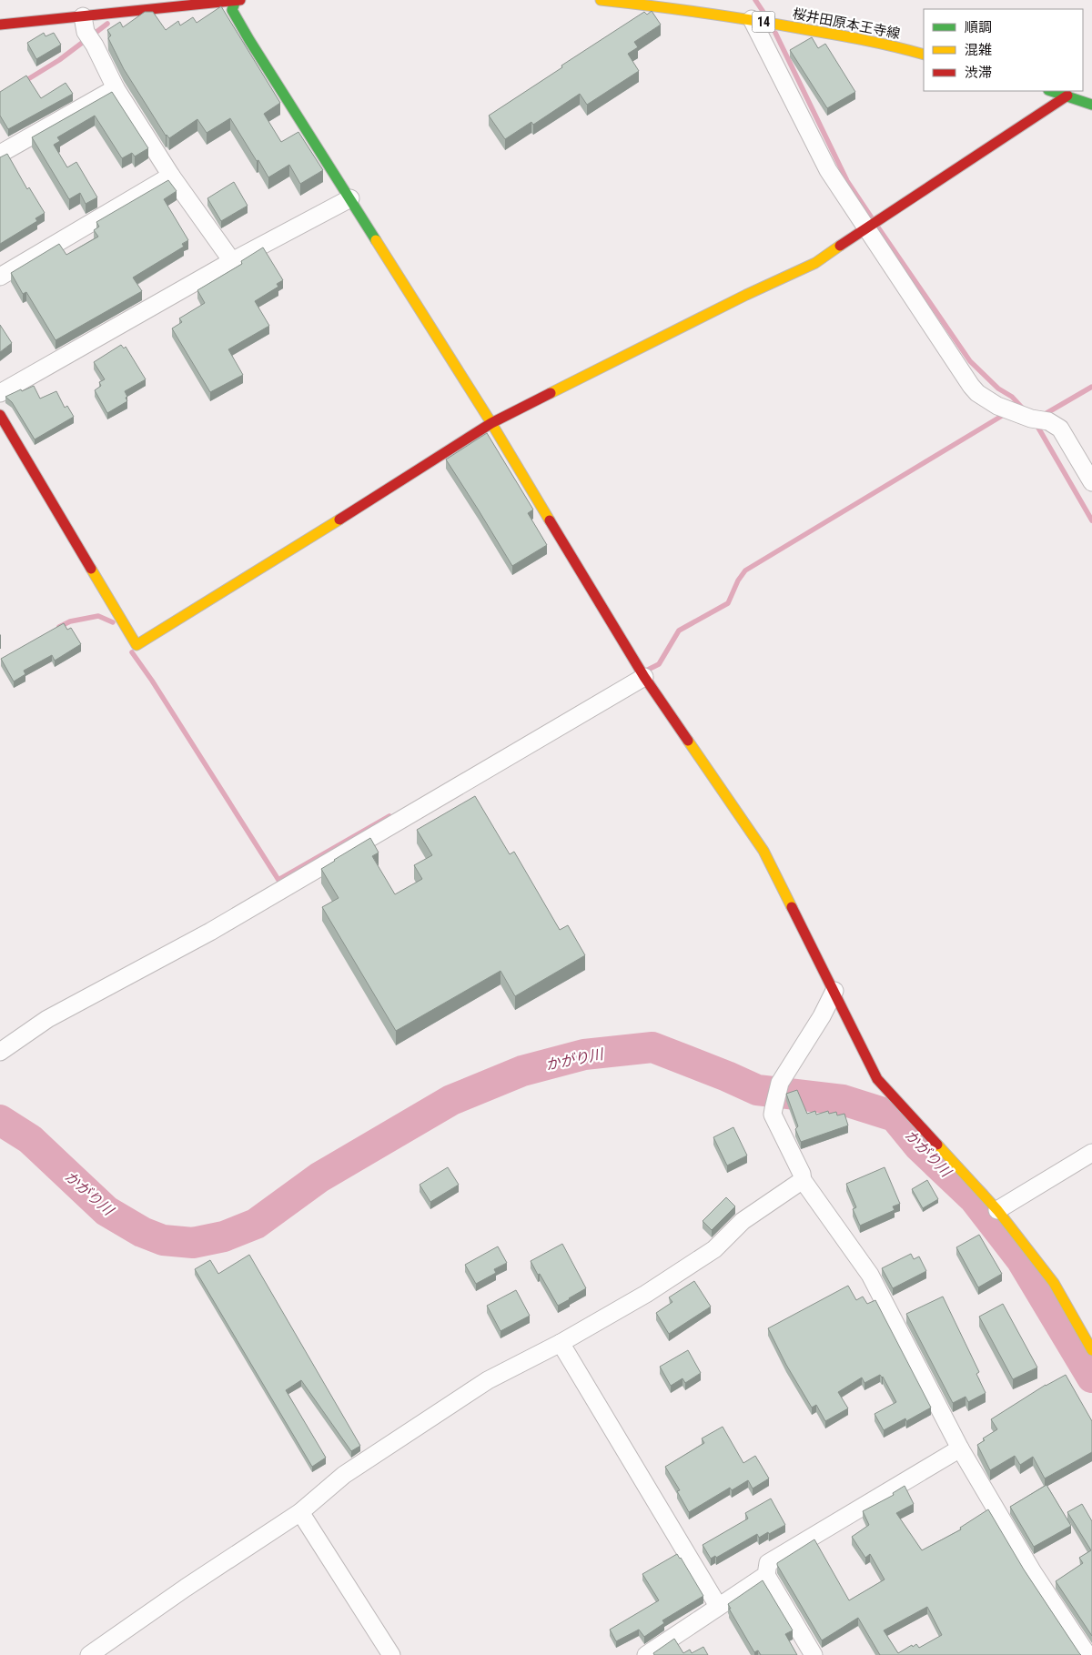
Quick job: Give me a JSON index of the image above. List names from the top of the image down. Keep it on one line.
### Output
{"streets":{"street":["14","桜井田原本王寺線"]},"water":["かがり川"],"legend":["順調","混雑","渋滞"]}
